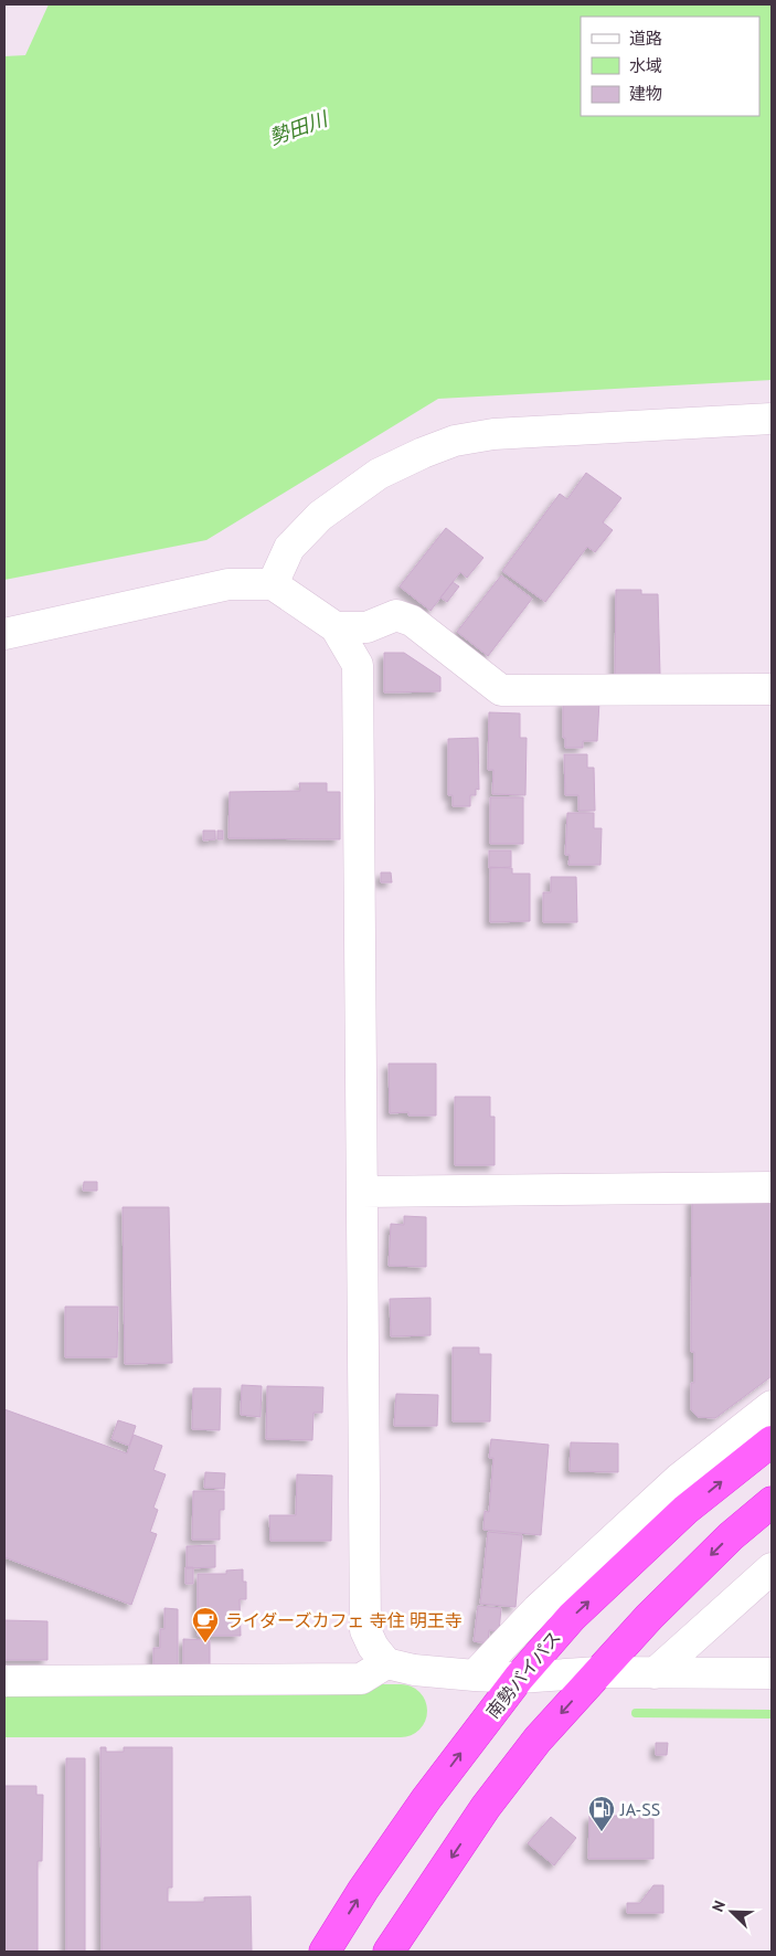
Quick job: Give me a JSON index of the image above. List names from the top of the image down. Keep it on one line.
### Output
{"streets":{"highway":["南勢バイパス"]},"water":["勢田川"],"places":{"cafe":["ライダーズカフェ 寺住 明王寺"],"fuel station":["JA-SS"]},"legend":["道路","水域","建物"],"north":"top left"}
